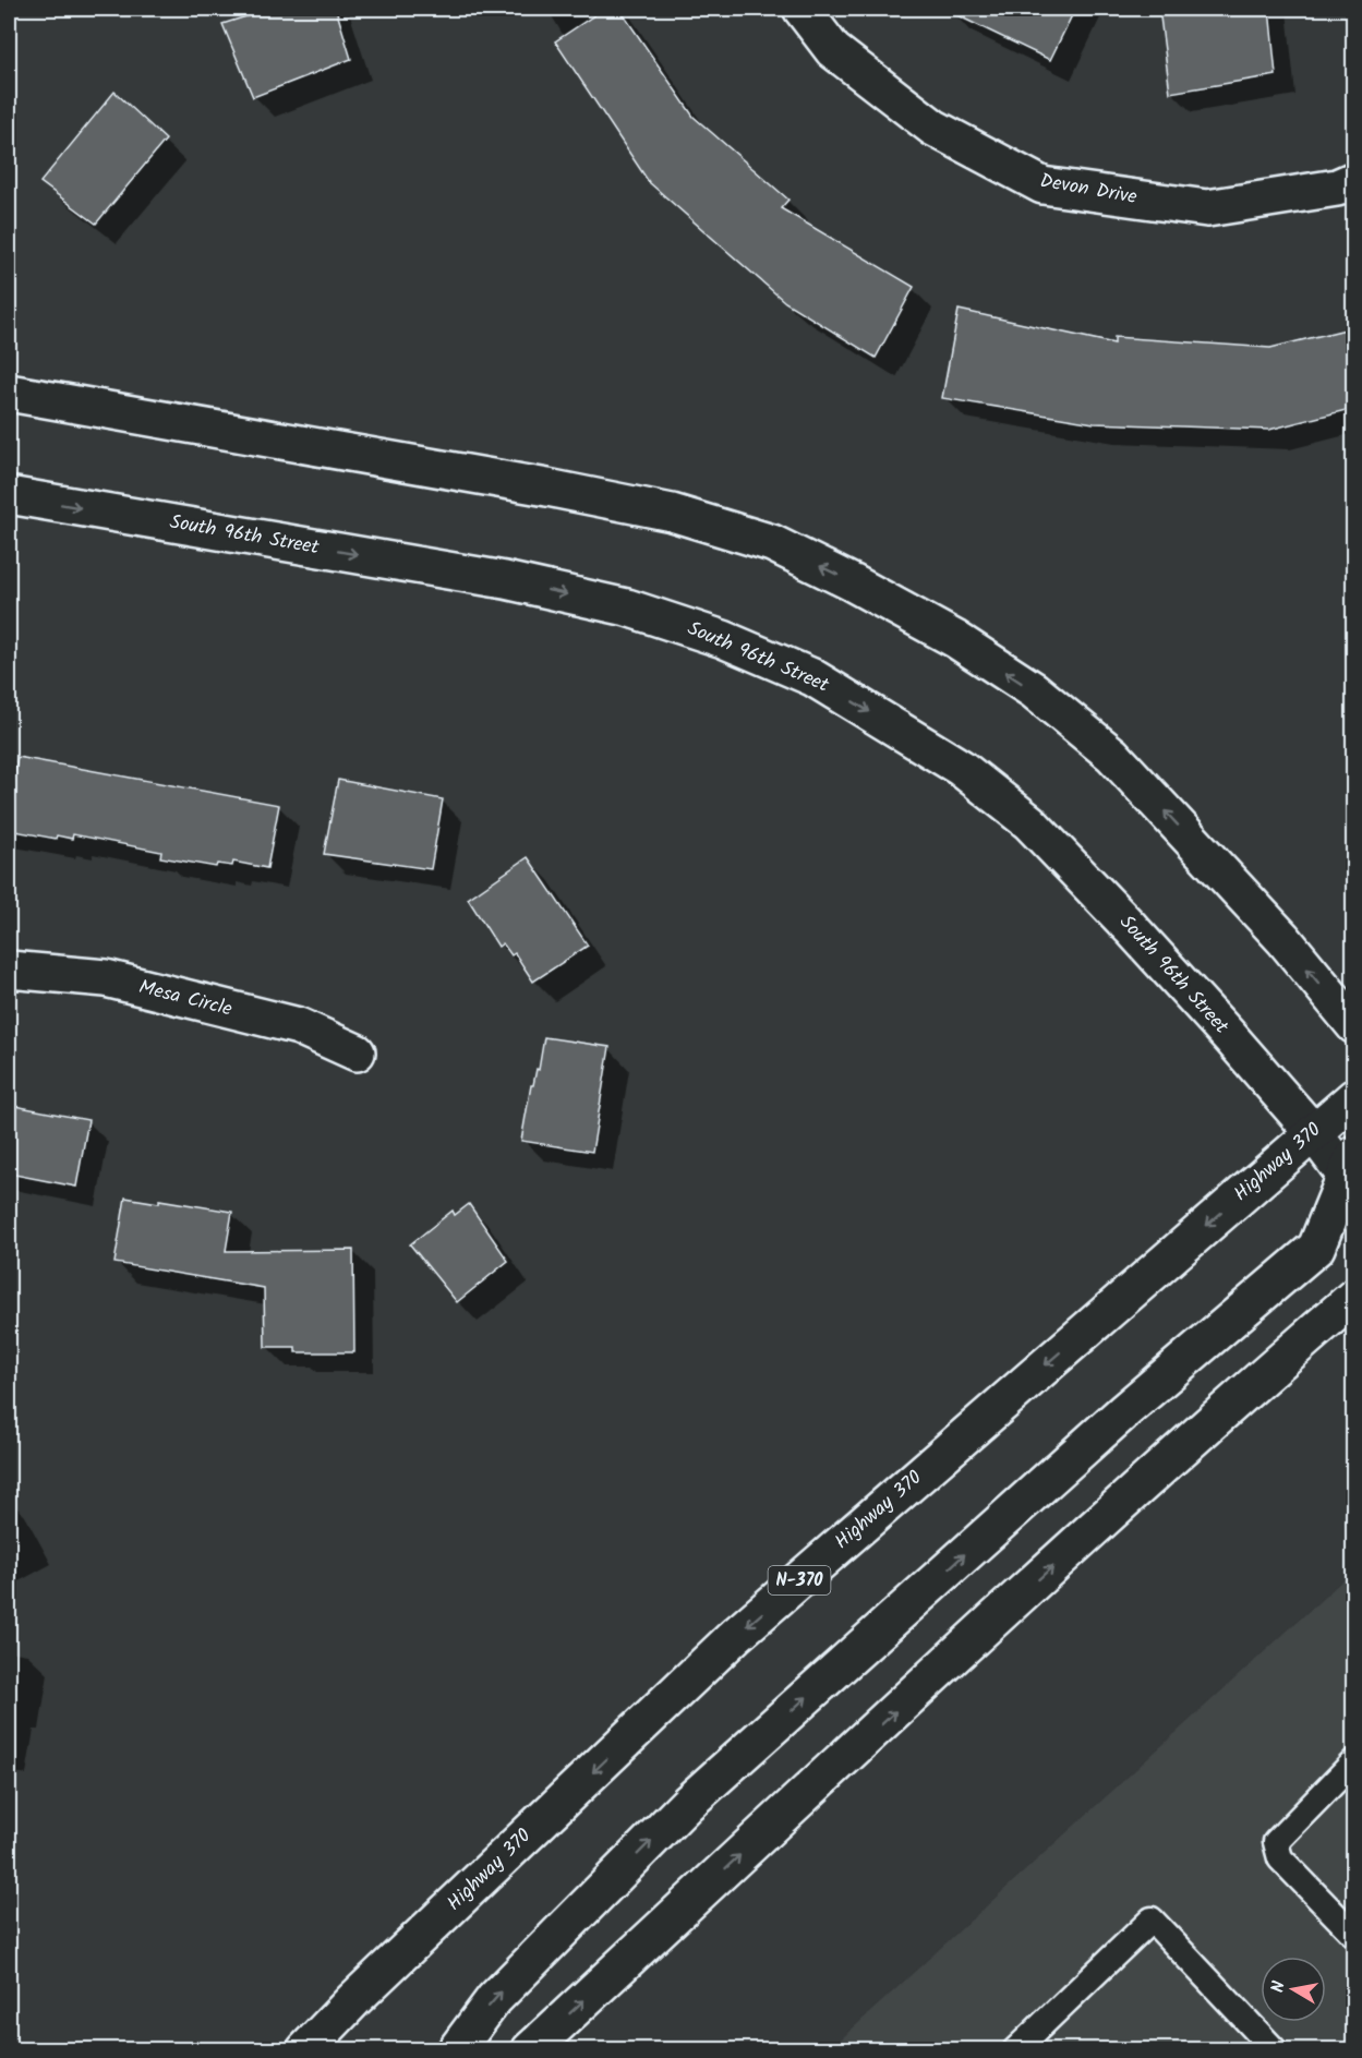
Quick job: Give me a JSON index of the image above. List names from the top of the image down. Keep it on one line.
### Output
{"streets":{"main road":["Devon Drive","South 96th Street","Mesa Circle","Highway 370","N-370"]},"crossings":[["South 96th Street","Highway 370"]],"north":"left"}
